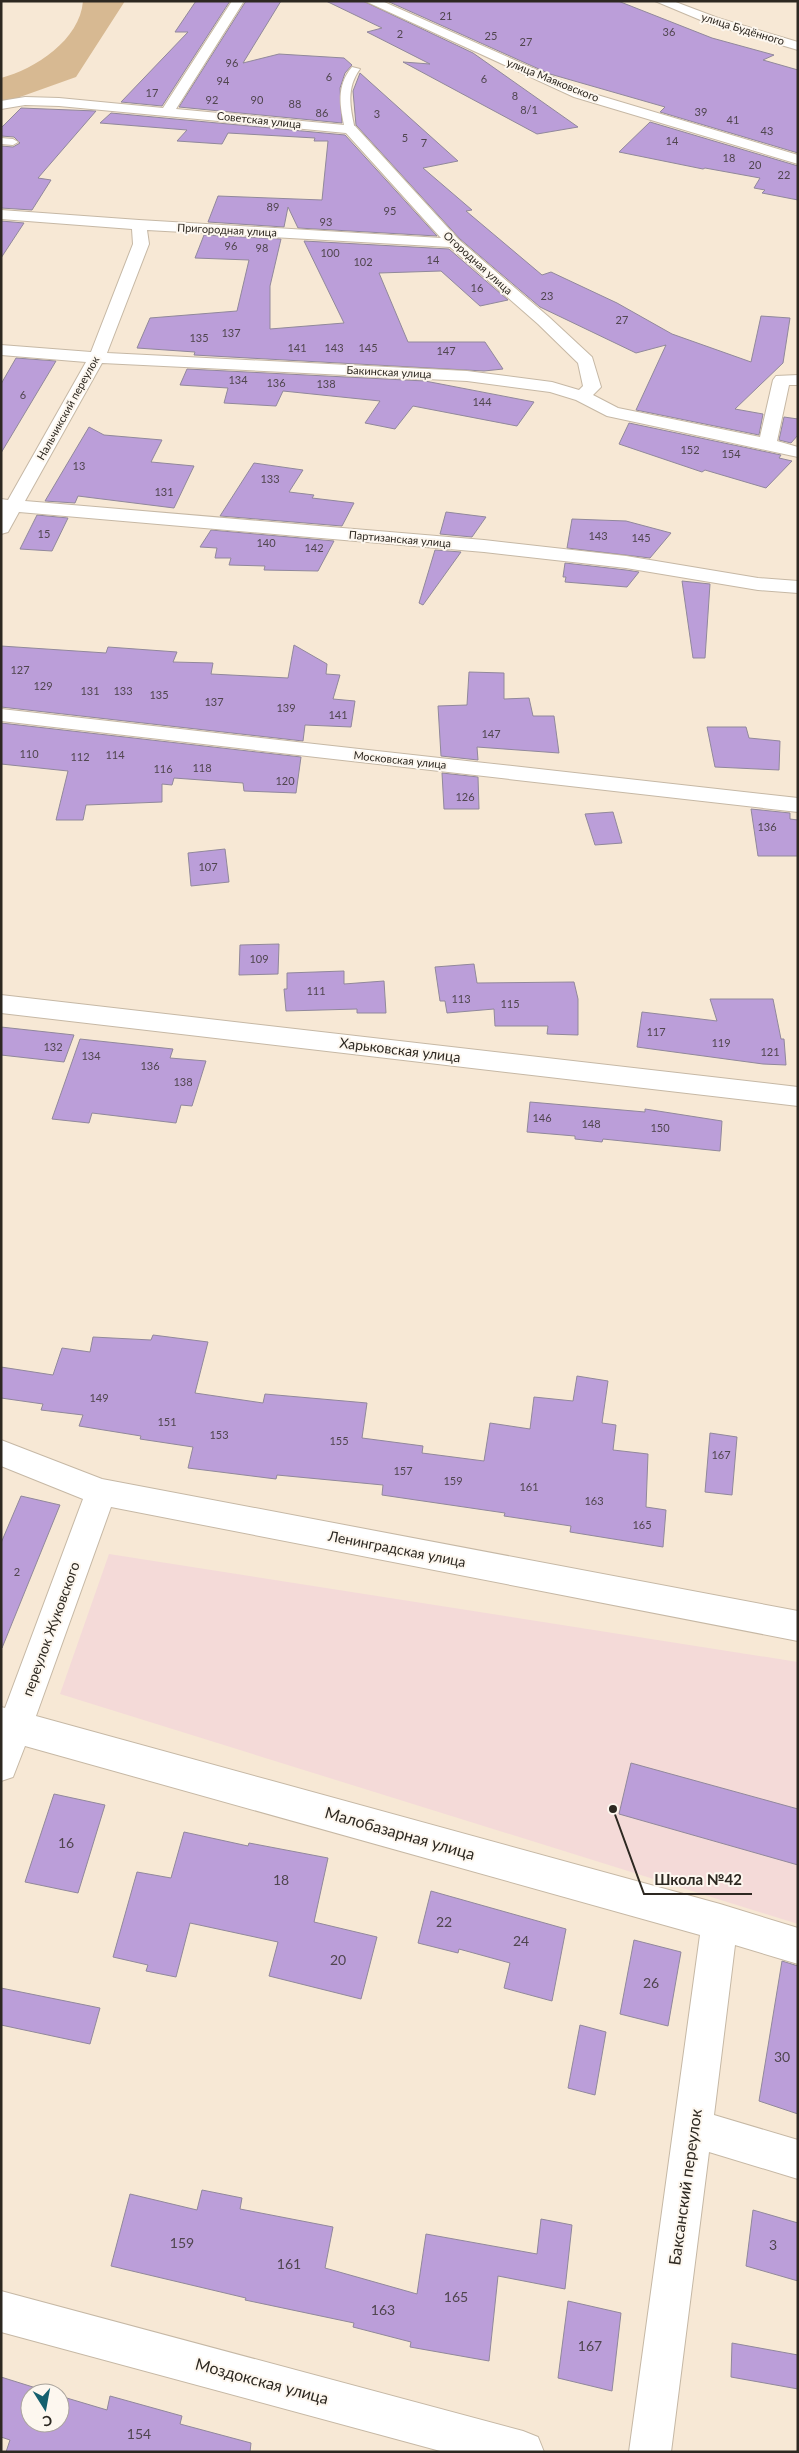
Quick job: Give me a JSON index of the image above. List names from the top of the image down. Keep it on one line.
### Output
{"streets":{"street":["улица Будённого","улица Маяковского","Советская улица","Пригородная улица","Огородная улица","Бакинская улица","Нальчикский переулок","Партизанская улица","Московская улица","Харьковская улица","Ленинградская улица","переулок Жуковского","Малобазарная улица","Баксанский переулок","Моздокская улица"]},"crossings":[["Советская улица","Огородная улица"],["Пригородная улица","Огородная улица"],["Пригородная улица","Нальчикский переулок"],["Огородная улица","Бакинская улица"],["Бакинская улица","Нальчикский переулок"],["Нальчикский переулок","Партизанская улица"],["Ленинградская улица","переулок Жуковского"],["переулок Жуковского","Малобазарная улица"],["Малобазарная улица","Баксанский переулок"]],"places":["Школа №42"],"house_numbers":["21","36","2","25","27","96","6","6","94","17","8","92","90","88","8/1","39","86","3","41","43","5","14","7","18","20","22","89","95","93","96","98","100","14","102","16","23","27","137","135","141","143","145","147","134","136","138","6","144","152","154","13","133","131","15","143","145","140","142","127","129","131","133","135","137","139","141","147","110","114","112","118","116","120","126","136","107","109","111","113","115","117","119","132","121","134","136","138","146","148","150","149","151","153","155","167","157","159","161","163","165","2","16","18","22","24","20","26","30","159","3","161","165","163","167","154"],"north":"bottom"}
